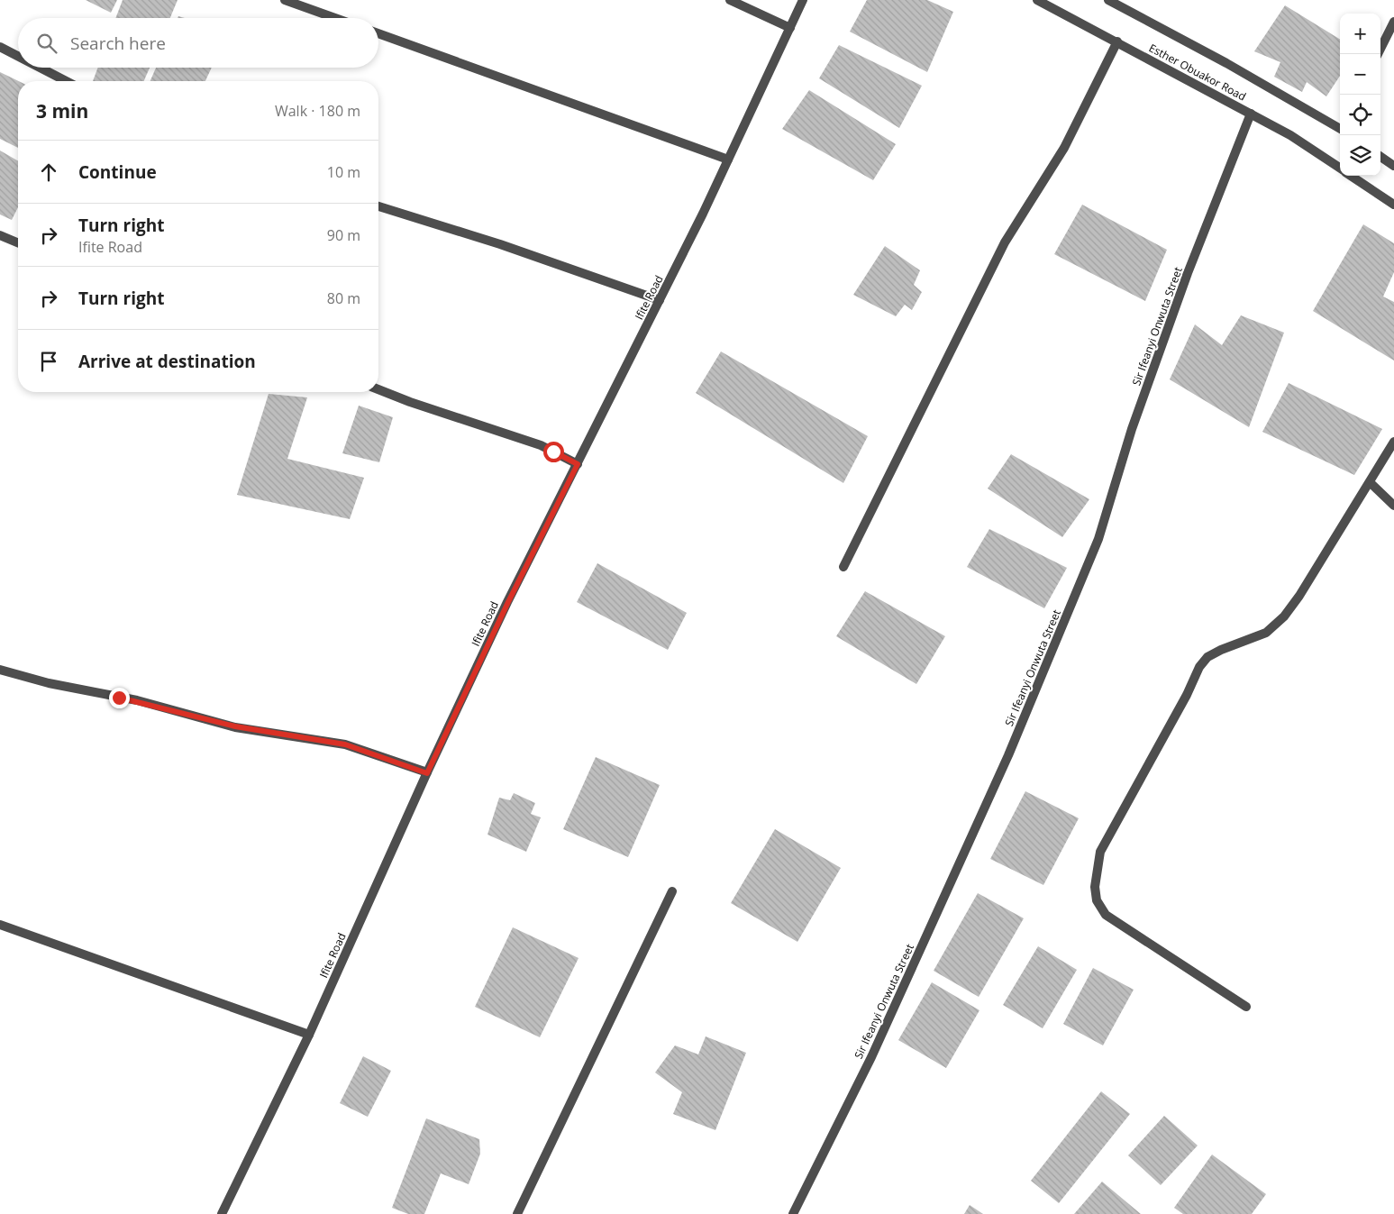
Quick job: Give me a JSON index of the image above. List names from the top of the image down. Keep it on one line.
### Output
{"streets":{"street":["Esther Obuakor Road","Ifite Road","Sir Ifeanyi Onwuta Street"]},"crossings":[["Esther Obuakor Road","Sir Ifeanyi Onwuta Street"]],"page":{"map_buttons":["+","−"],"search":"Search here","heading":["3 min","Walk · 180 m"],"list":[["Continue","10 m"],["Turn right","Ifite Road","90 m"],["Turn right","80 m"],"Arrive at destination"]}}
